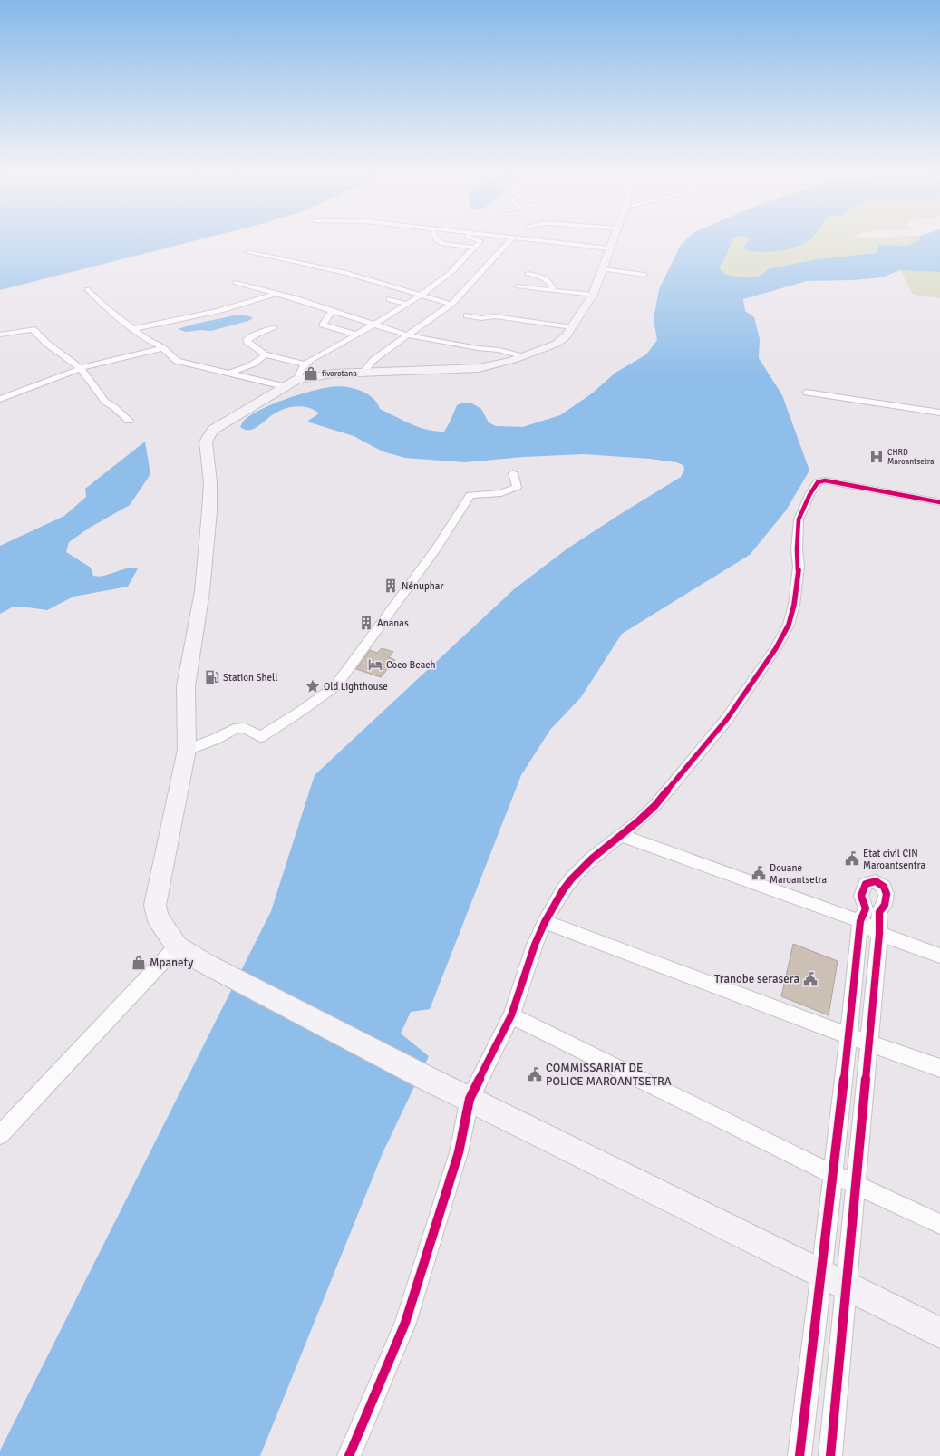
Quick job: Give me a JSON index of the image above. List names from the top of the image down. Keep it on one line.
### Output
{"places":{"shop":["fivorotana","Mpanety"],"hospital":["CHRD Maroantsetra"],"building":["Nénuphar","Ananas"],"hotel":["Coco Beach"],"fuel station":["Station Shell"],"place":["Old Lighthouse"],"public building":["Etat civil CIN Maroantsentra","Douane Maroantsetra","Tranobe serasera","COMMISSARIAT DE POLICE MAROANTSETRA"]}}
